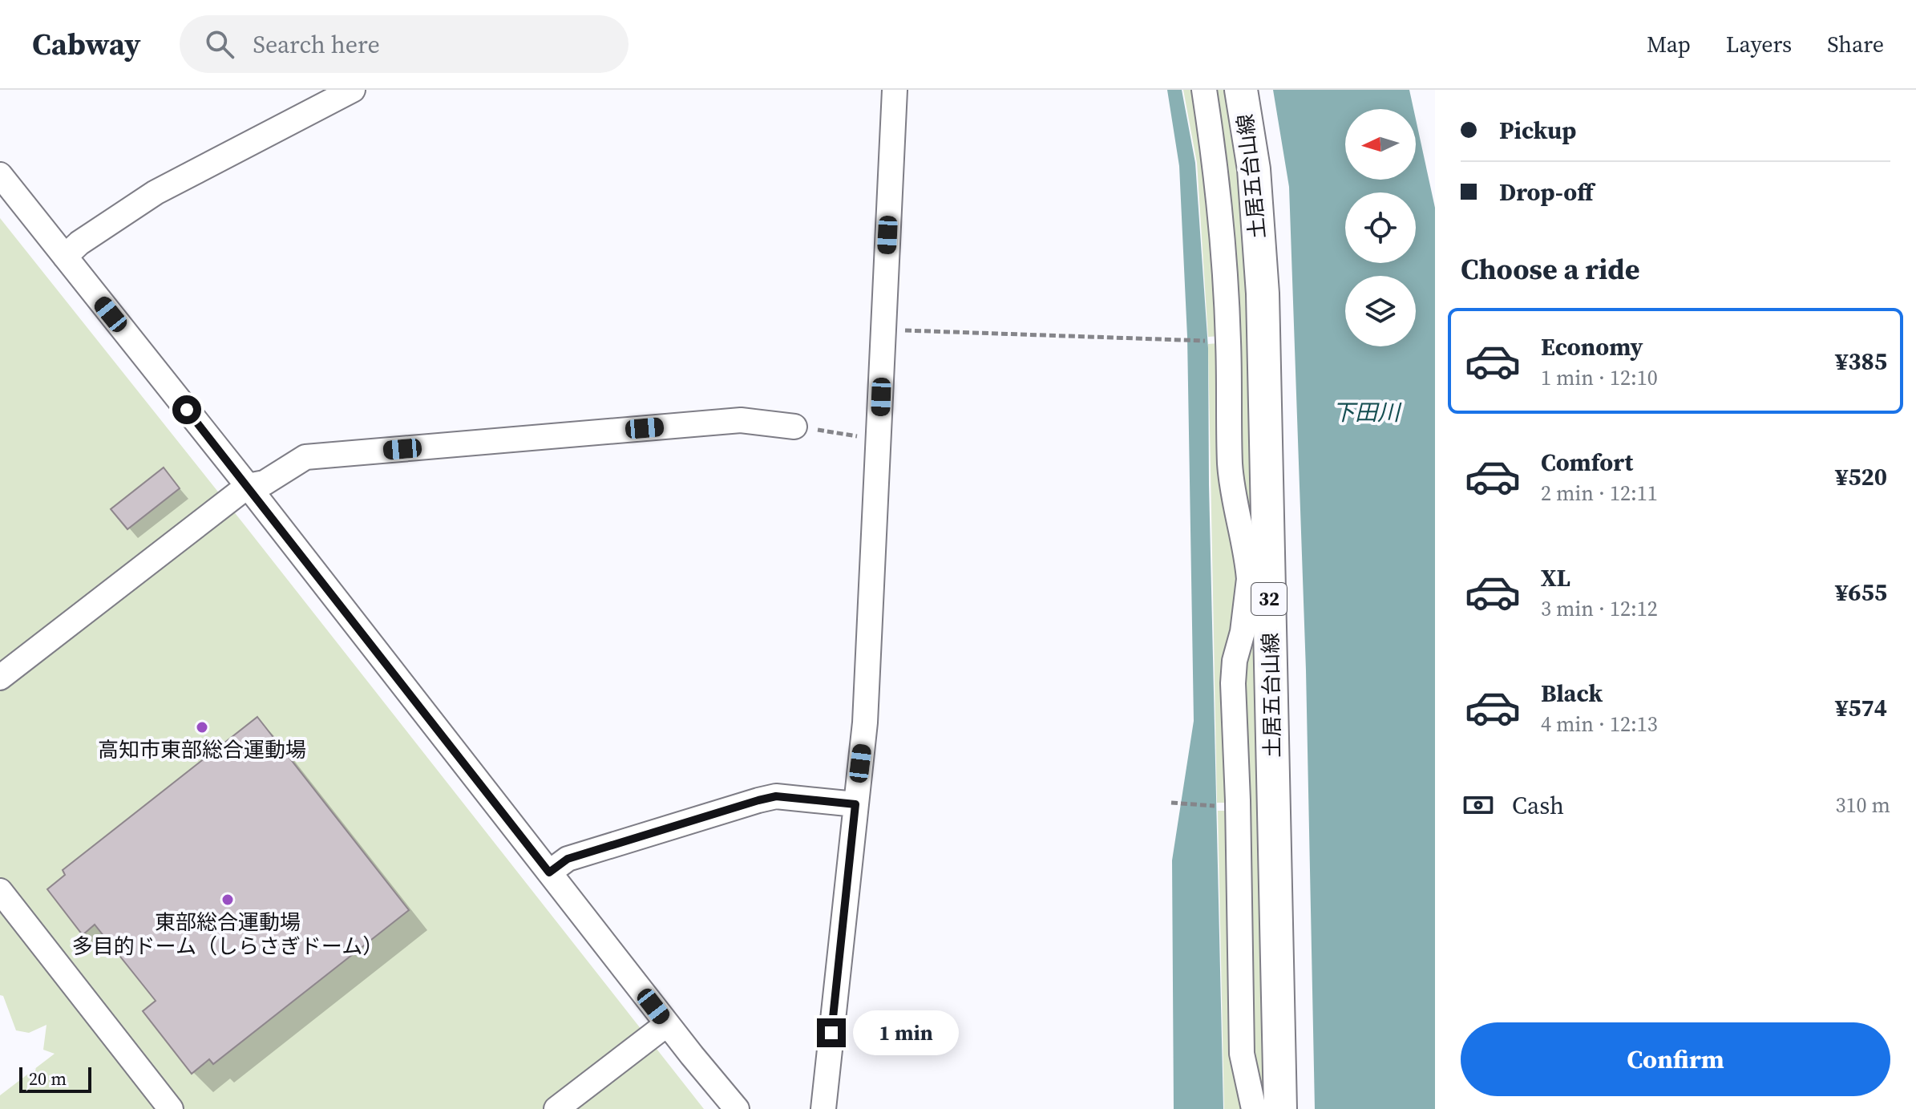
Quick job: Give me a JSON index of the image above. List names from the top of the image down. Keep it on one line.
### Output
{"streets":{"main road":["土居五台山線","32"]},"water":["下田川"],"places":["高知市東部総合運動場","東部総合運動場 多目的ドーム（しらさぎドーム）"],"scale_bar":"20 m","north":"left","page":{"header":"Cabway","search":"Search here","nav":["Map","Layers","Share"],"banner":["Pickup","Drop-off"],"heading":"Choose a ride","list":[{"name":"Economy","note":"1 min · 12:10","value":"¥385"},{"name":"Comfort","note":"2 min · 12:11","value":"¥520"},{"name":"XL","note":"3 min · 12:12","value":"¥655"},{"name":"Black","note":"4 min · 12:13","value":"¥574"}],"pay":["Cash","310 m"],"buttons":"Confirm","bubble":"1 min","scale":"20 m"}}
